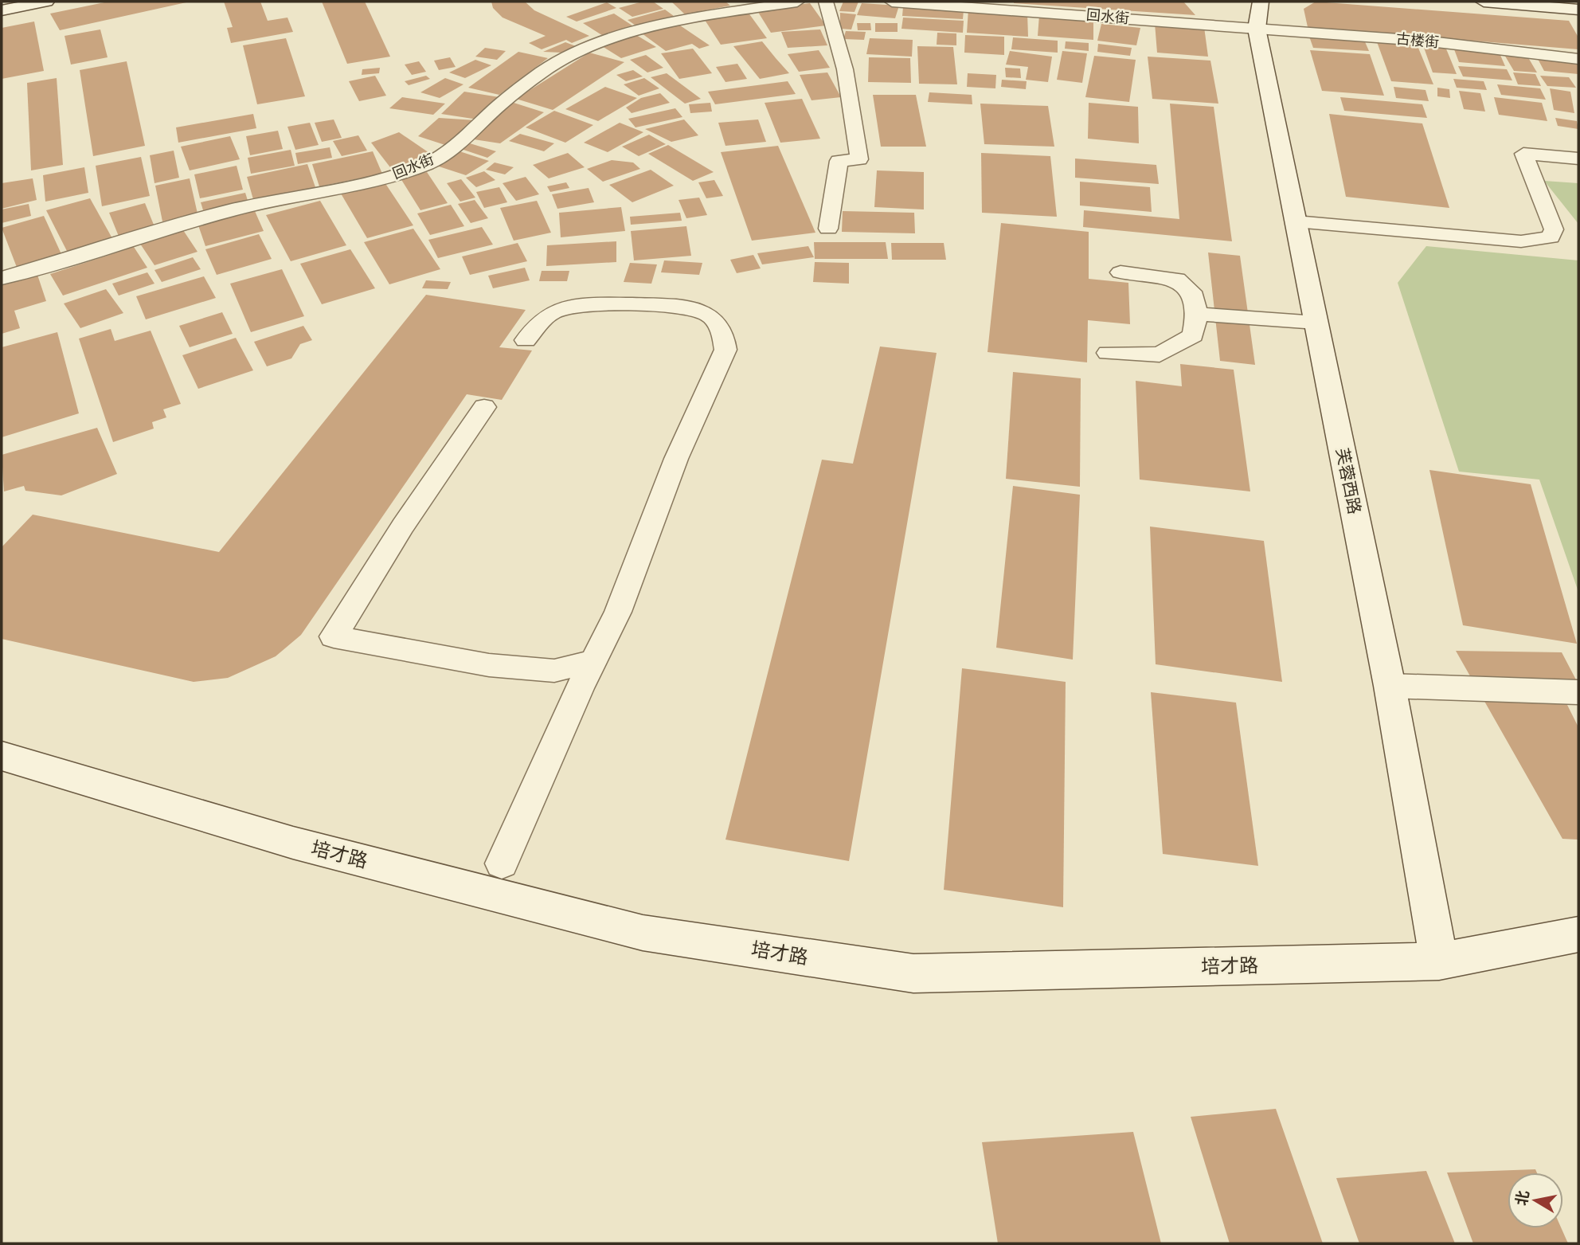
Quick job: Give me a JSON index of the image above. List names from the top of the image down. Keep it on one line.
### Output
{"streets":{"street":["芙蓉西路","培才路"],"lane":["回水街","古楼街"]},"crossings":[["回水街","古楼街"],["回水街","芙蓉西路"],["古楼街","芙蓉西路"],["芙蓉西路","培才路"]],"north":"left"}
